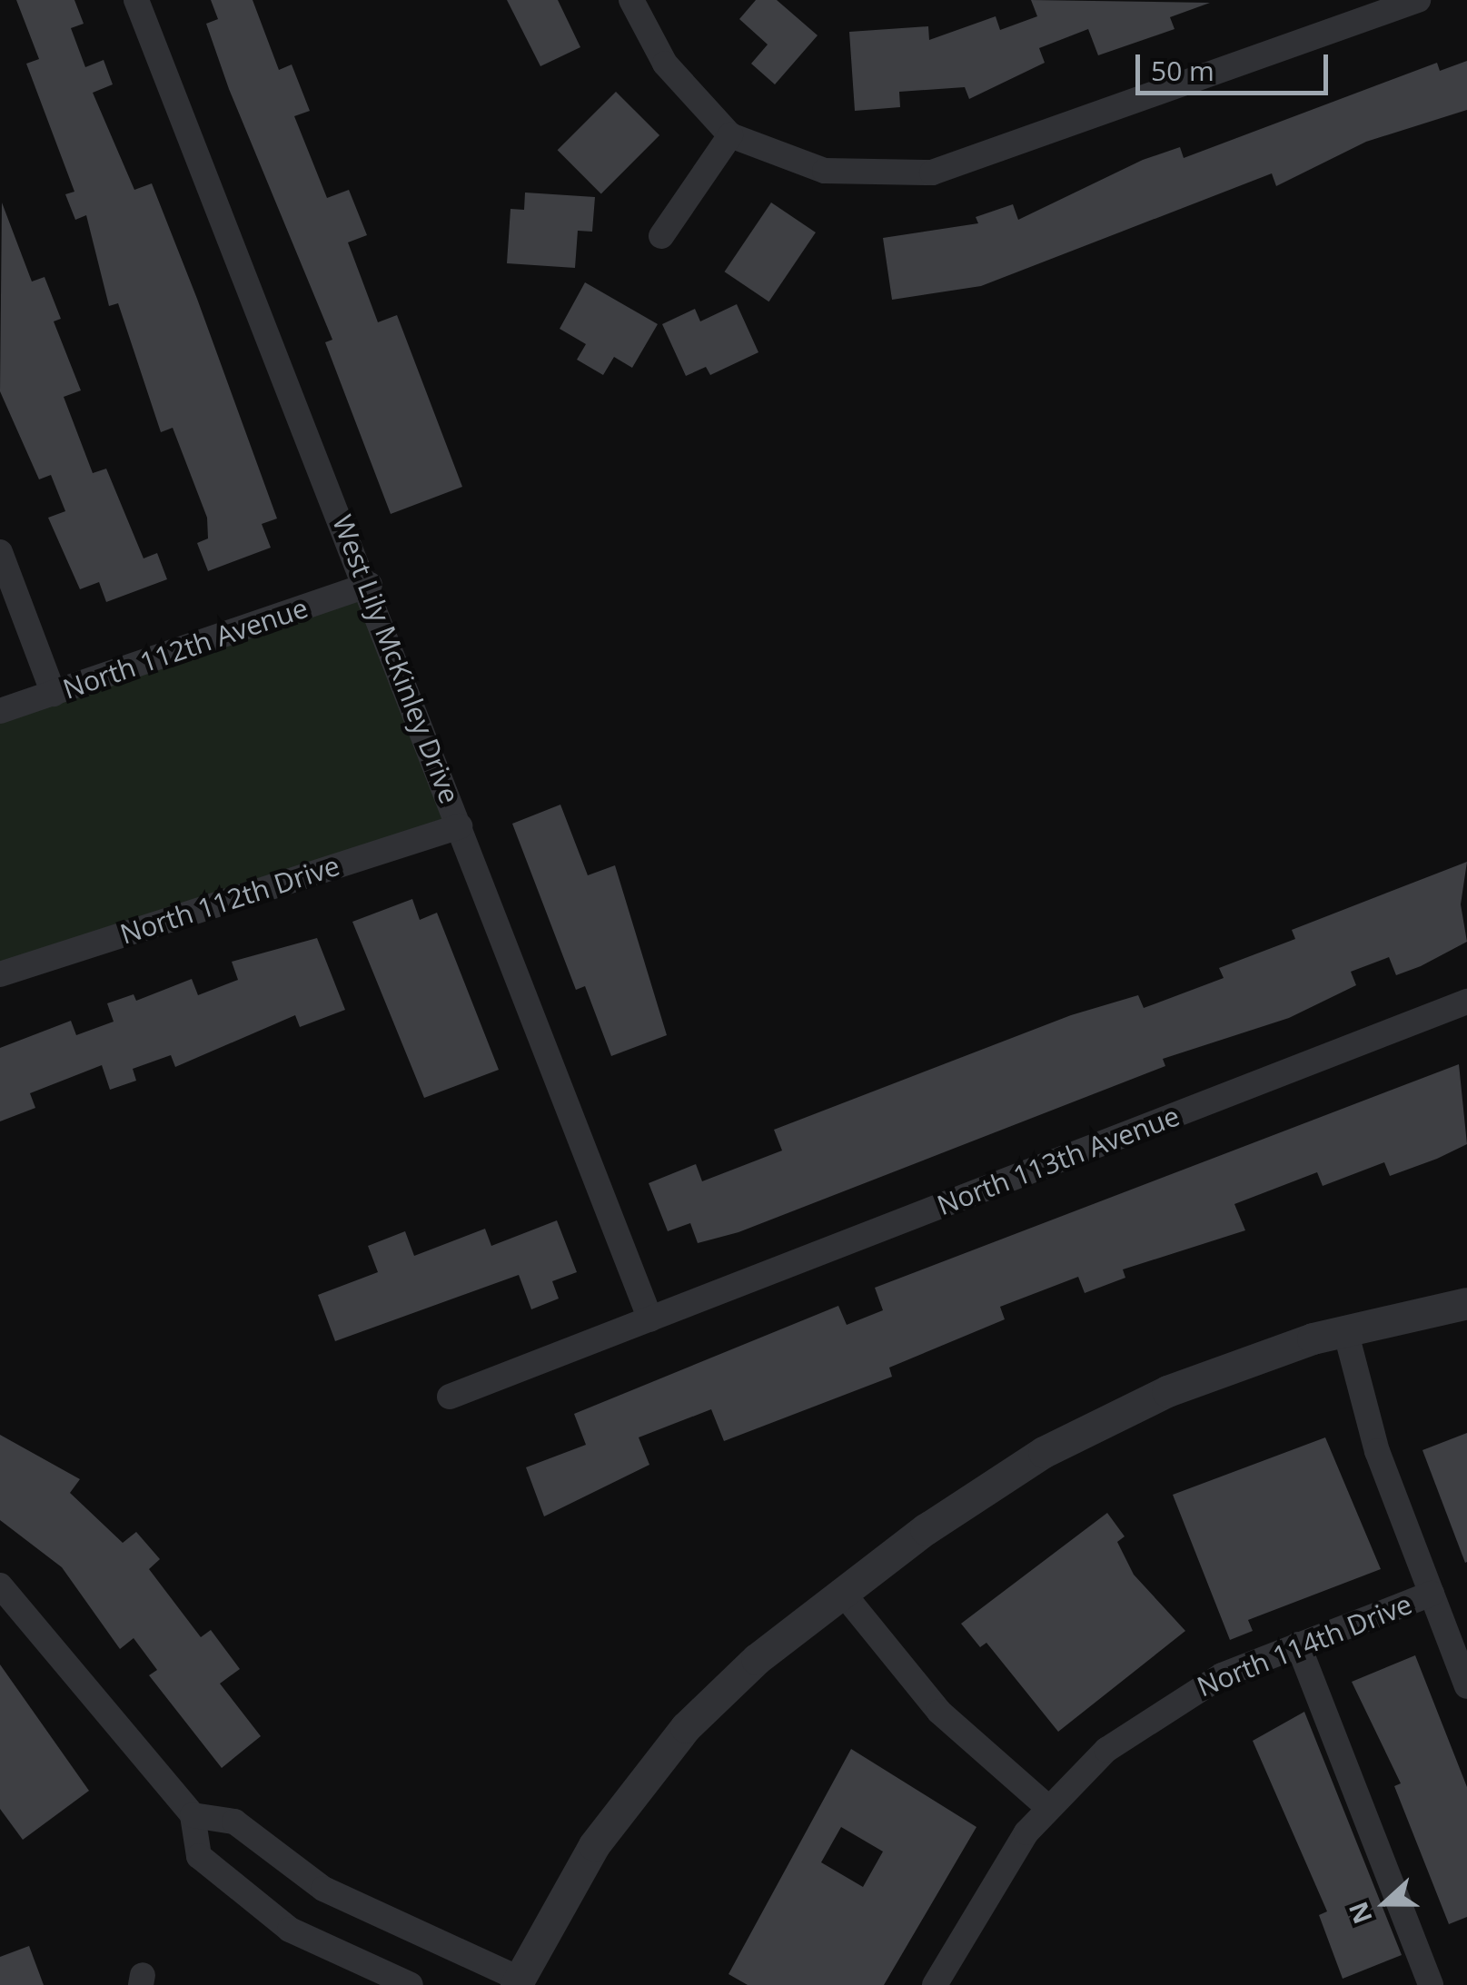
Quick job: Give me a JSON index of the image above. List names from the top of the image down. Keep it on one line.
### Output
{"streets":{"street":["North 112th Avenue","West Lily McKinley Drive","North 112th Drive","North 113th Avenue","North 114th Drive"]},"crossings":[["North 112th Avenue","West Lily McKinley Drive"],["West Lily McKinley Drive","North 112th Drive"],["West Lily McKinley Drive","North 113th Avenue"]],"scale_bar":"50 m","north":"left"}
